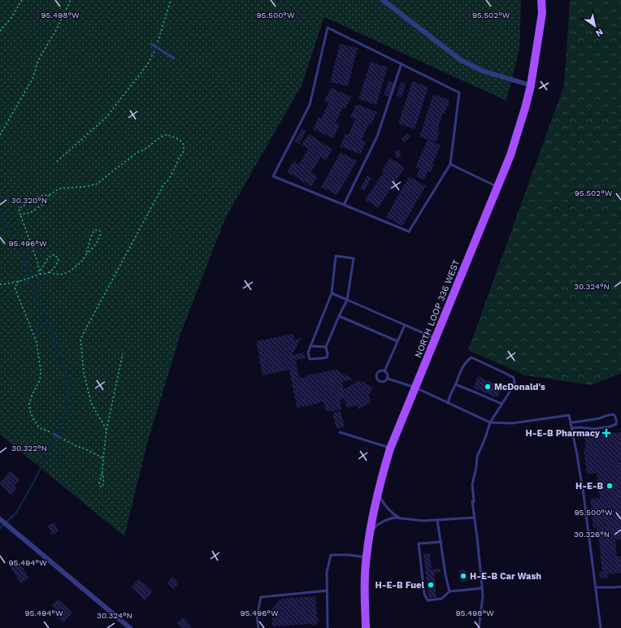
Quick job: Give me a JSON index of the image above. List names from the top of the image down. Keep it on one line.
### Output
{"streets":{"main road":["NORTH LOOP 336 WEST"]},"places":{"other":["McDonald's","H-E-B","H-E-B Car Wash","H-E-B Fuel"],"health":["H-E-B Pharmacy"]},"north":"bottom right","coordinates":["95.498°W","95.500°W","95.502°W","30.320°N","95.496°W","30.324°N","30.322°N","30.326°N","95.494°W"]}
